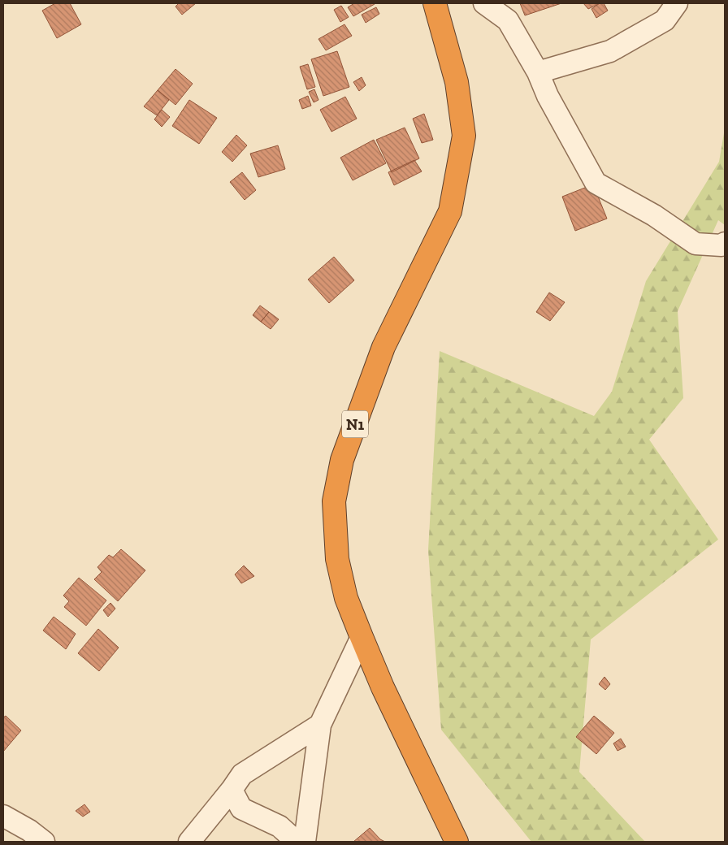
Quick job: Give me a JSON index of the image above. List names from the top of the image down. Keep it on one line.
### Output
{"streets":{"highway":["N1"]}}
